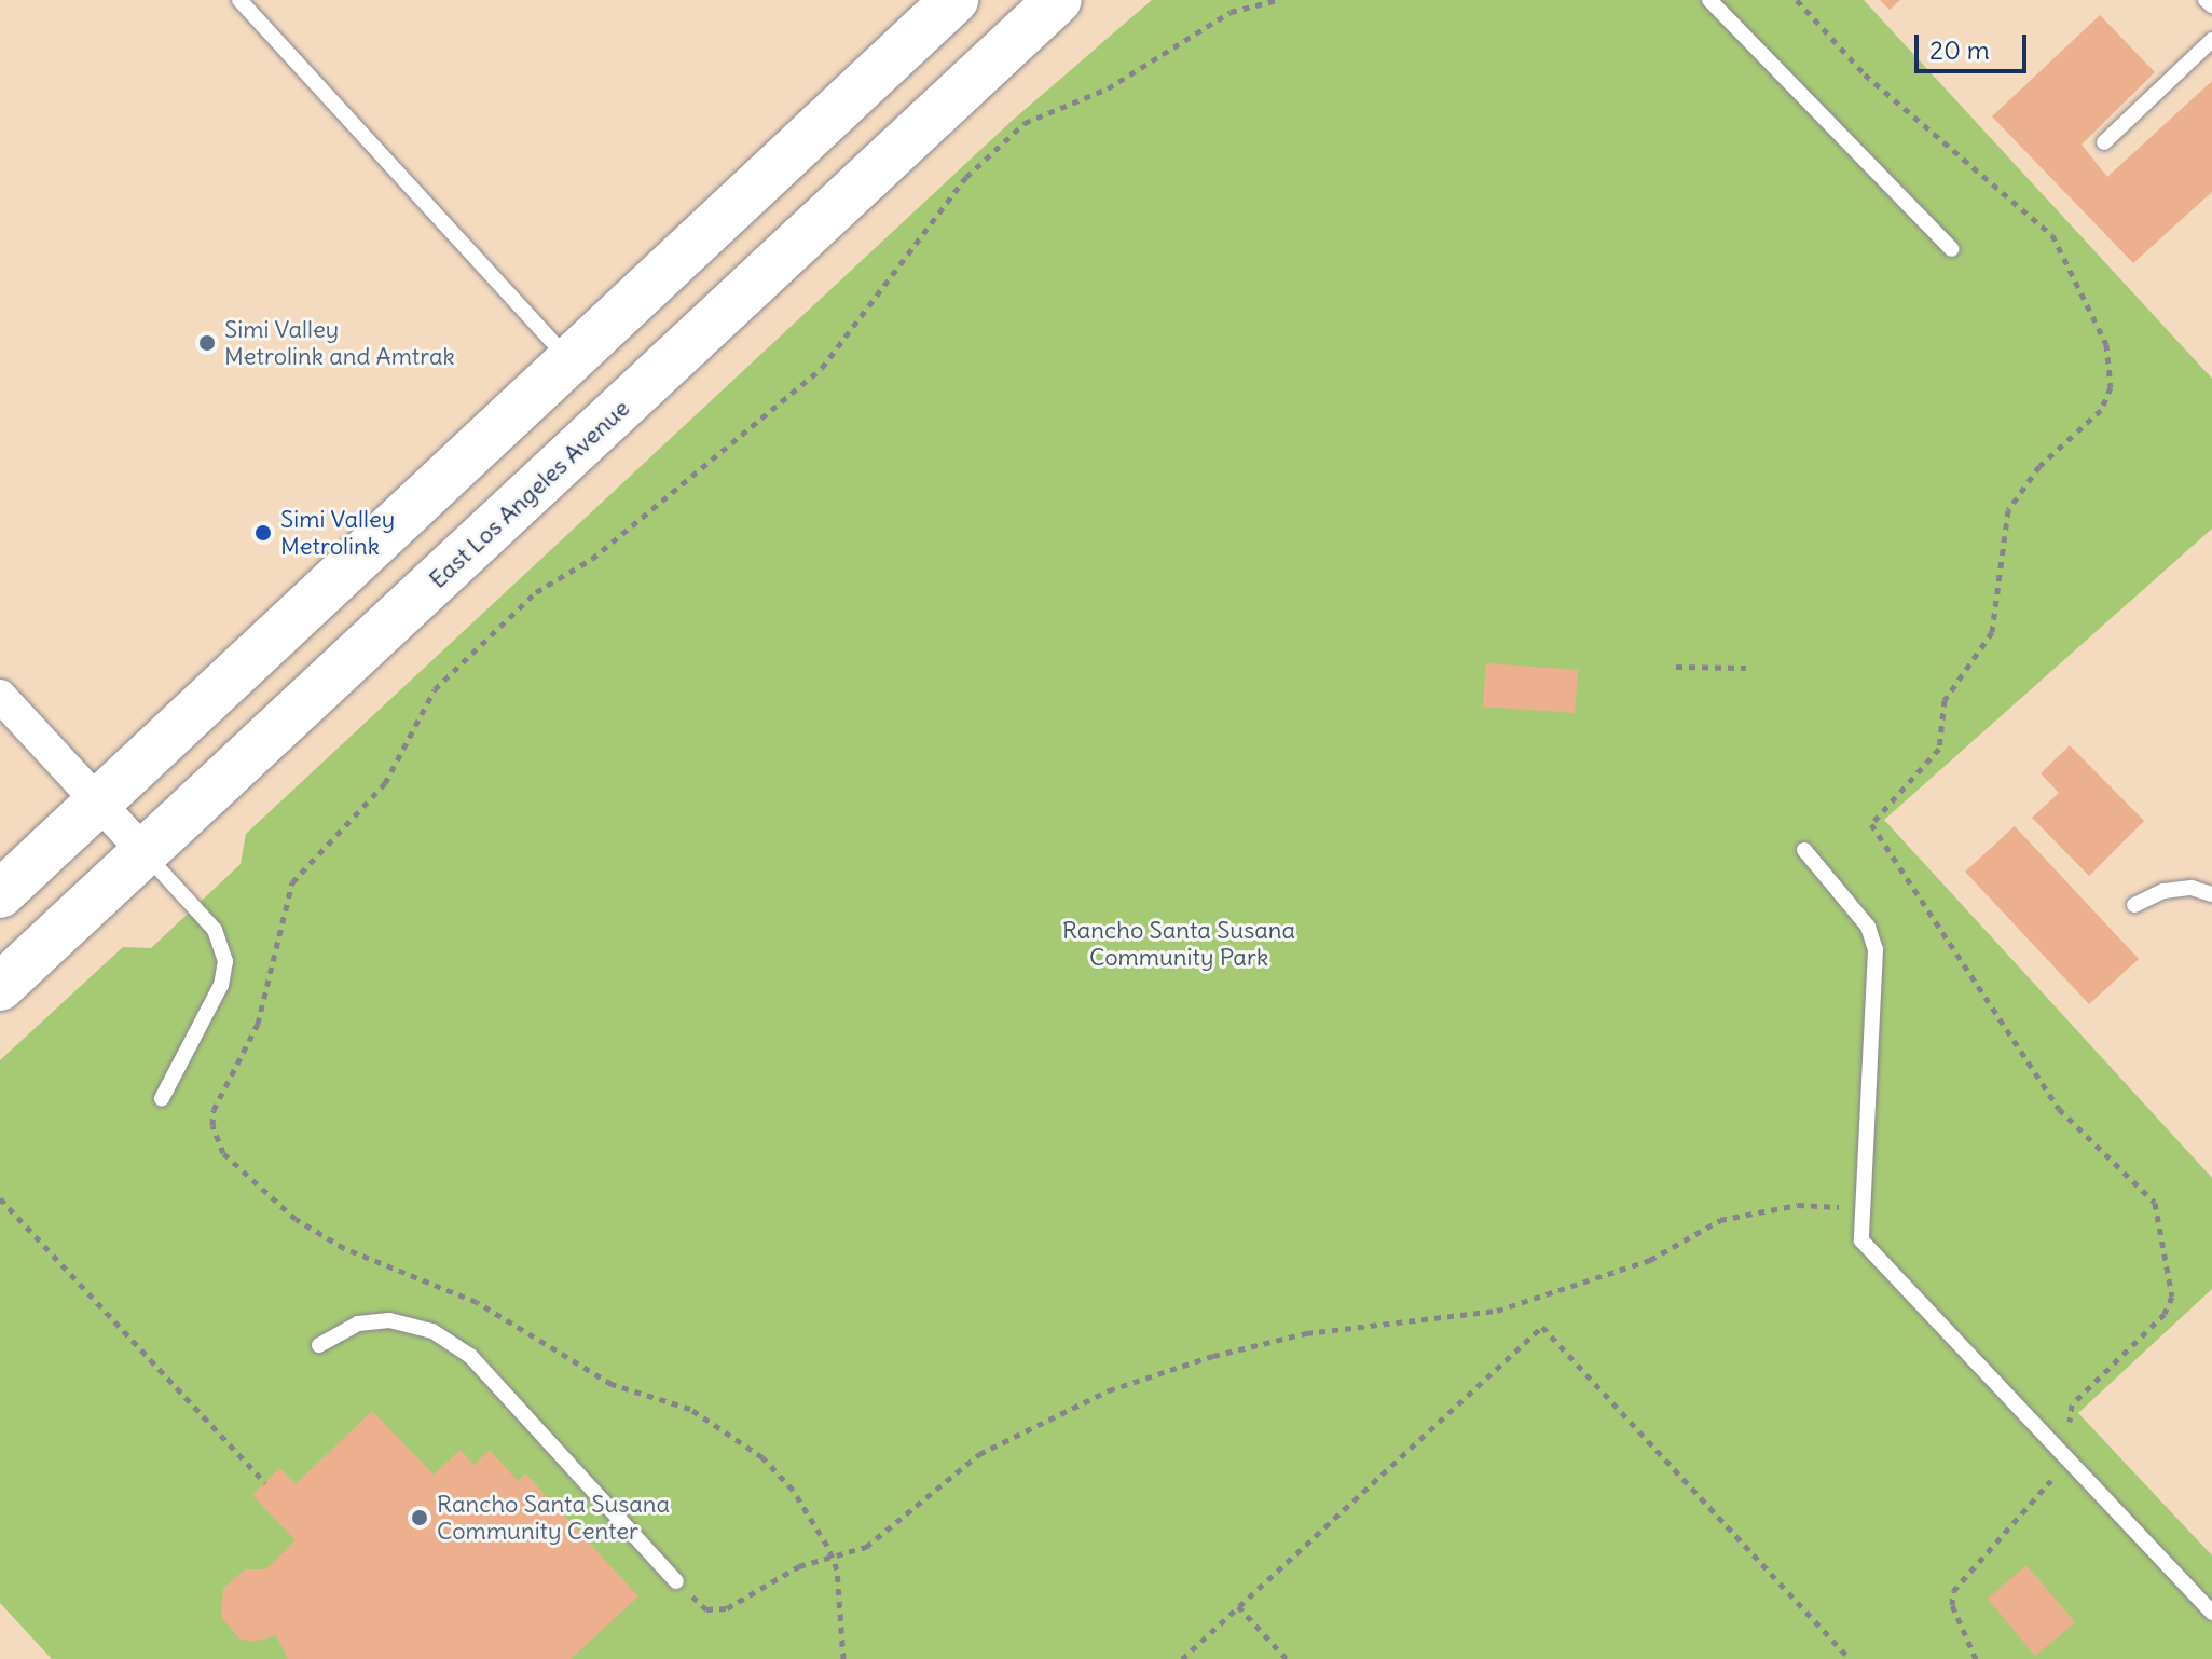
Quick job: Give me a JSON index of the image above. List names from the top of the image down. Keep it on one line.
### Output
{"streets":{"main road":["East Los Angeles Avenue"]},"parks":["Rancho Santa Susana Community Park"],"places":["Simi Valley Metrolink and Amtrak","Simi Valley Metrolink","Rancho Santa Susana Community Center"],"scale_bar":"20 m"}
